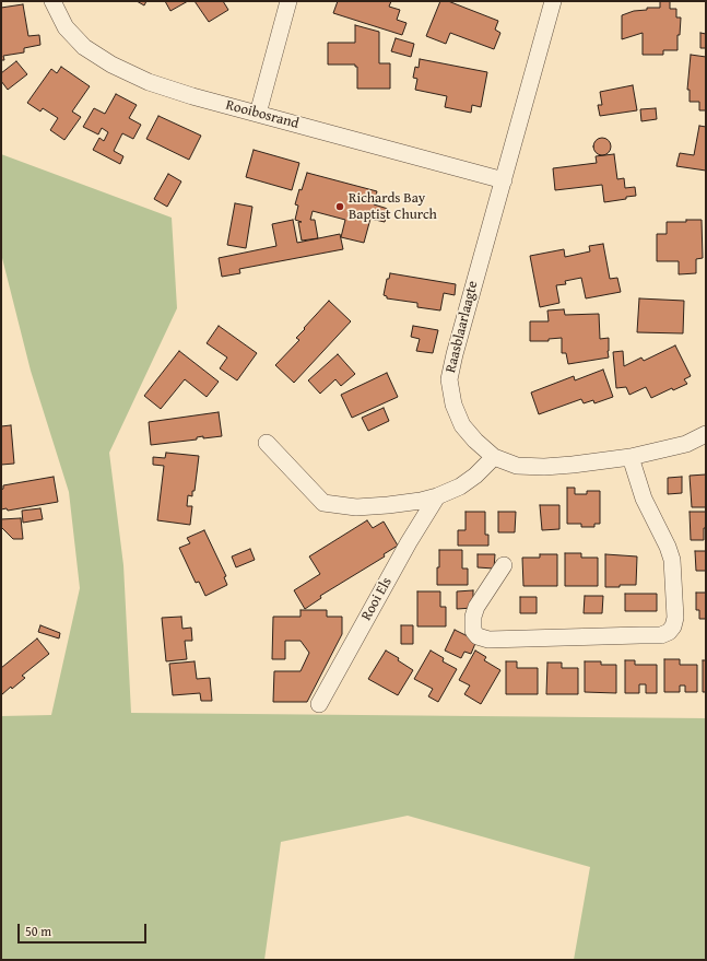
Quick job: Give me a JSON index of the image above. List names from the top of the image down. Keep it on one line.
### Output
{"streets":{"street":["Rooibosrand","Raasblaarlaagte","Rooi Els"]},"crossings":[["Rooibosrand","Raasblaarlaagte"]],"places":["Richards Bay Baptist Church"],"scale_bar":"50 m"}
